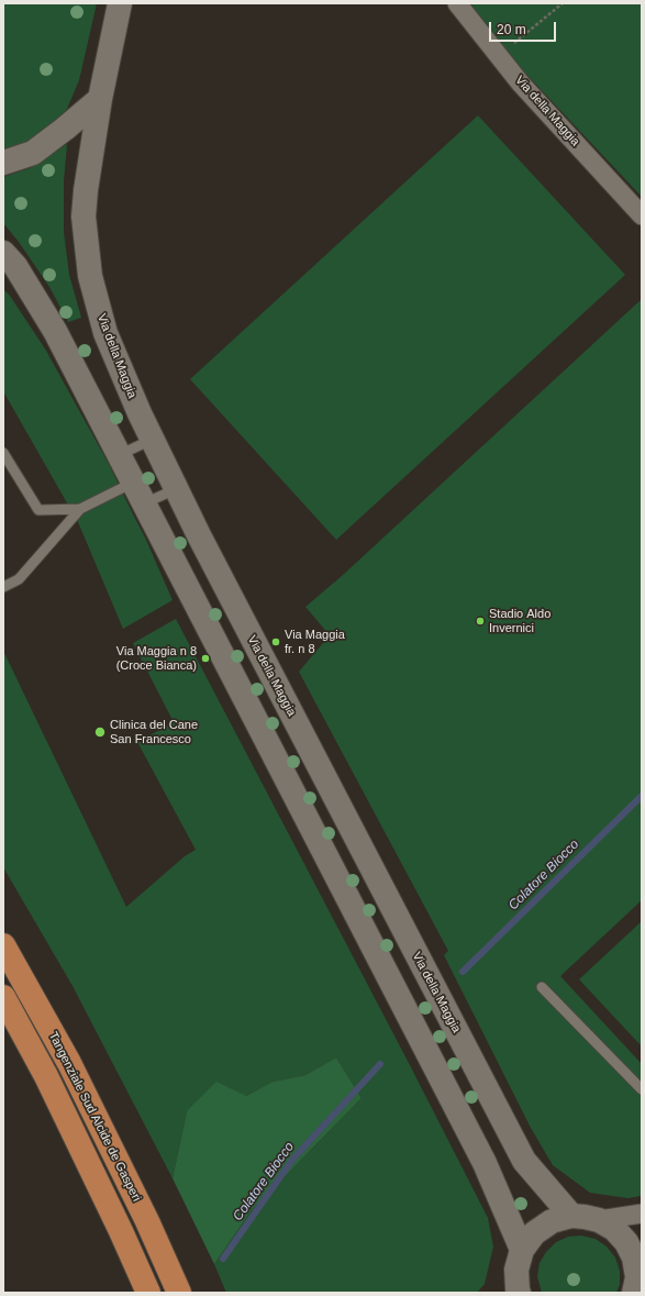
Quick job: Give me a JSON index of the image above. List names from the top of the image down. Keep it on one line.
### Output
{"streets":{"highway":["Tangenziale Sud Alcide de Gasperi"],"street":["Via della Maggia"]},"water":["Colatore Biocco"],"places":["Stadio Aldo Invernici","Via Maggia fr. n 8","Via Maggia n 8 (Croce Bianca)","Clinica del Cane San Francesco"],"scale_bar":"20 m"}
